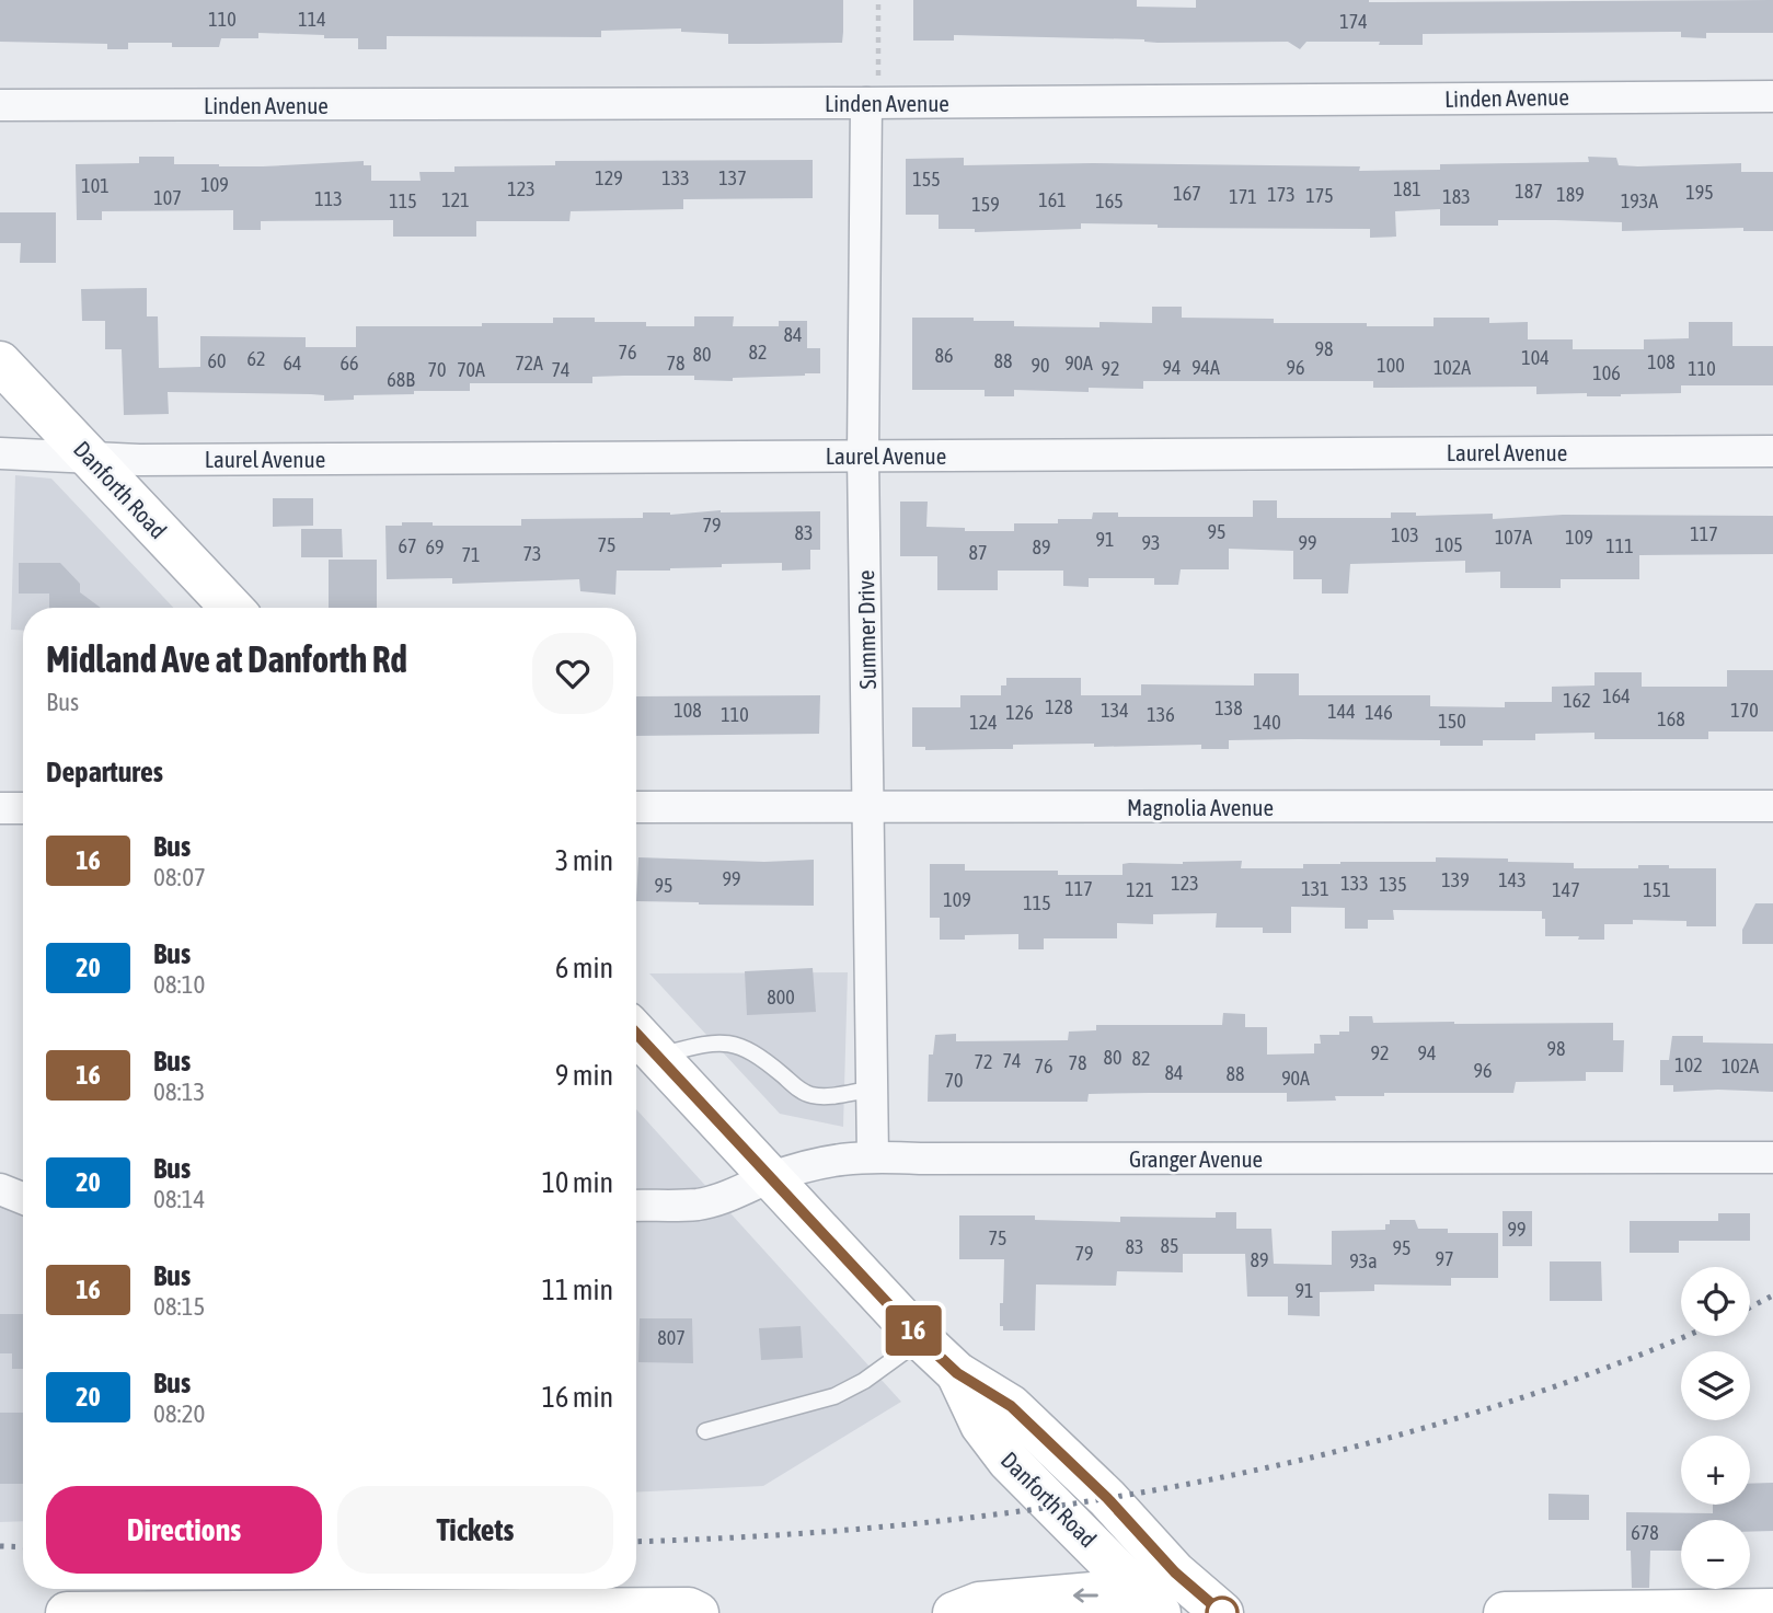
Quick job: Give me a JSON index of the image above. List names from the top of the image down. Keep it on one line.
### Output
{"streets":{"main road":["Danforth Road"],"street":["Linden Avenue","Laurel Avenue","Summer Drive","Magnolia Avenue","Granger Avenue"]},"crossings":[["Linden Avenue","Summer Drive"],["Laurel Avenue","Danforth Road"],["Laurel Avenue","Summer Drive"],["Danforth Road","Granger Avenue"],["Summer Drive","Magnolia Avenue"],["Summer Drive","Granger Avenue"]],"lines":["bus line 16"],"house_numbers":["110","114","174","129","133","137","155","109","101","123","181","187","195","167","173","189","175","171","183","107","113","121","161","115","165","193A","159","84","98","76","82","80","86","104","62","60","88","108","64","66","72A","78","90A","90","100","94","94A","96","102A","92","110","70","70A","74","106","68B","79","95","83","117","103","107A","109","91","93","99","75","105","67","111","69","89","87","73","71","164","162","128","138","108","134","170","144","126","146","110","136","168","150","124","140","99","139","143","123","133","135","95","117","131","121","147","151","109","115","800","98","92","94","80","82","74","72","78","102","76","102A","96","84","88","90A","70","99","75","85","83","95","79","97","89","93a","91","807","678"],"page":{"on_map":"16","heading":[["Midland Ave at Danforth Rd","Bus"],"Departures"],"list":[{"mark":"16","name":"Bus","note":"08:07","value":"3 min"},{"mark":"20","name":"Bus","note":"08:10","value":"6 min"},{"mark":"16","name":"Bus","note":"08:13","value":"9 min"},{"mark":"20","name":"Bus","note":"08:14","value":"10 min"},{"mark":"16","name":"Bus","note":"08:15","value":"11 min"},{"mark":"20","name":"Bus","note":"08:20","value":"16 min"}],"map_buttons":["+","−"],"buttons":["Directions","Tickets"]}}
